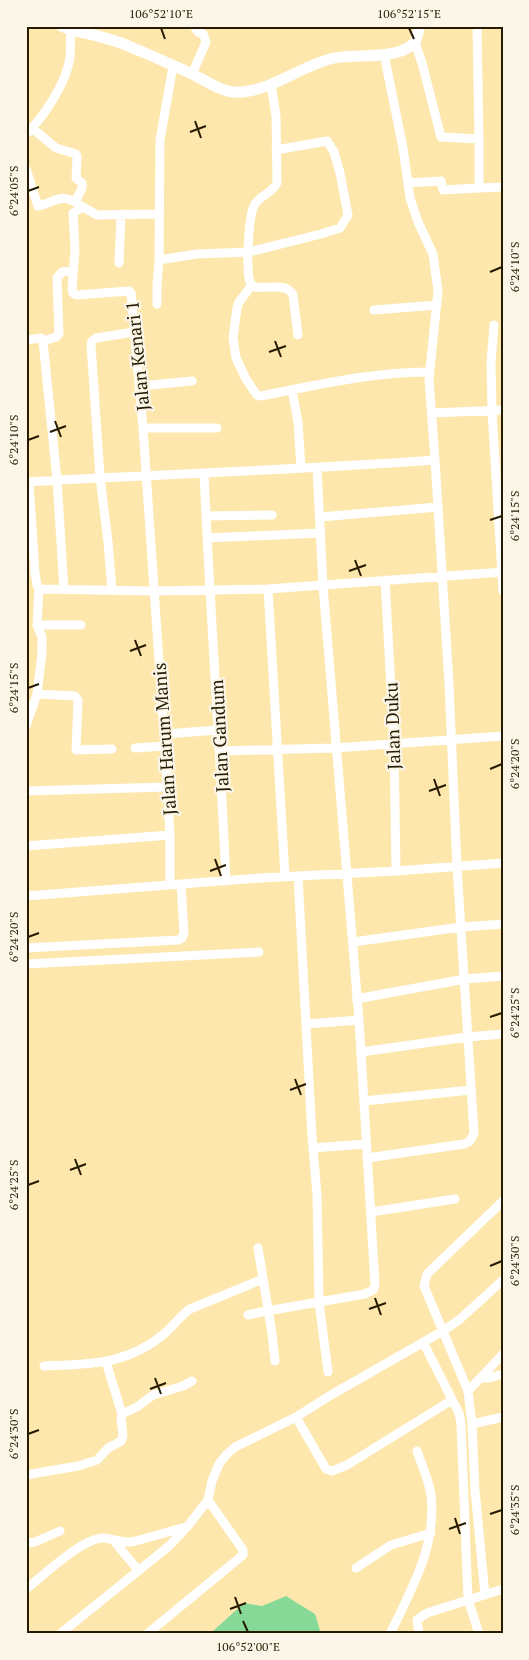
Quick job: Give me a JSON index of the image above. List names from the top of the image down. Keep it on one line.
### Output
{"streets":{"street":["Jalan Kenari 1","Jalan Duku","Jalan Gandum","Jalan Harum Manis"]},"crossings":[["Jalan Kenari 1","Jalan Harum Manis"]],"coordinates":["106°52'10\"E","106°52'15\"E","6°24'05\"S","6°24'10\"S","6°24'15\"S","6°24'20\"S","6°24'25\"S","6°24'30\"S","6°24'35\"S","106°52'00\"E"]}
